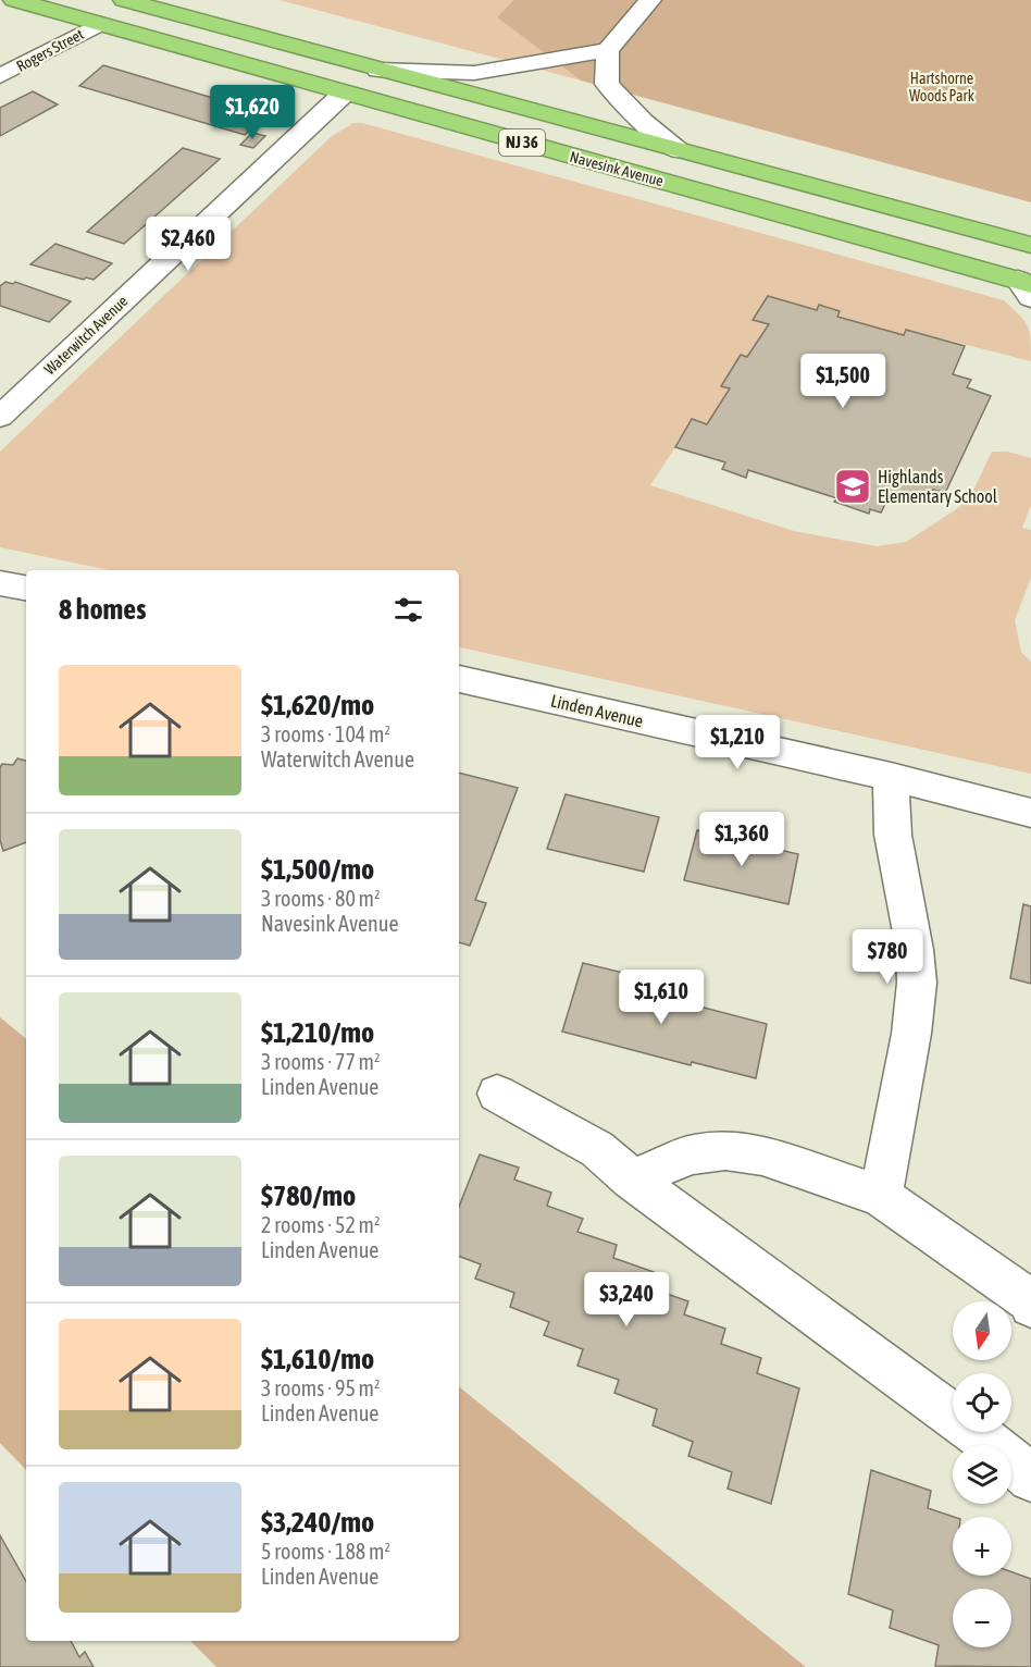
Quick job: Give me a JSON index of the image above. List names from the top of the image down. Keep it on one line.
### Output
{"streets":{"highway":["NJ 36","Navesink Avenue"],"street":["Rogers Street","Waterwitch Avenue","Linden Avenue"]},"crossings":[["Rogers Street","Navesink Avenue"],["Navesink Avenue","Waterwitch Avenue"]],"parks":["Hartshorne Woods Park"],"places":{"school or university":["Highlands Elementary School"]},"north":"bottom","page":{"price":["$1,620","$2,460","$1,500","$1,210","$1,360","$780","$1,610","$3,240"],"heading":"8 homes","list":[{"name":"$1,620/mo","note":"3 rooms · 104 m² · Waterwitch Avenue"},{"name":"$1,500/mo","note":"3 rooms · 80 m² · Navesink Avenue"},{"name":"$1,210/mo","note":"3 rooms · 77 m² · Linden Avenue"},{"name":"$780/mo","note":"2 rooms · 52 m² · Linden Avenue"},{"name":"$1,610/mo","note":"3 rooms · 95 m² · Linden Avenue"},{"name":"$3,240/mo","note":"5 rooms · 188 m² · Linden Avenue"}],"map_buttons":["+","−"]}}
